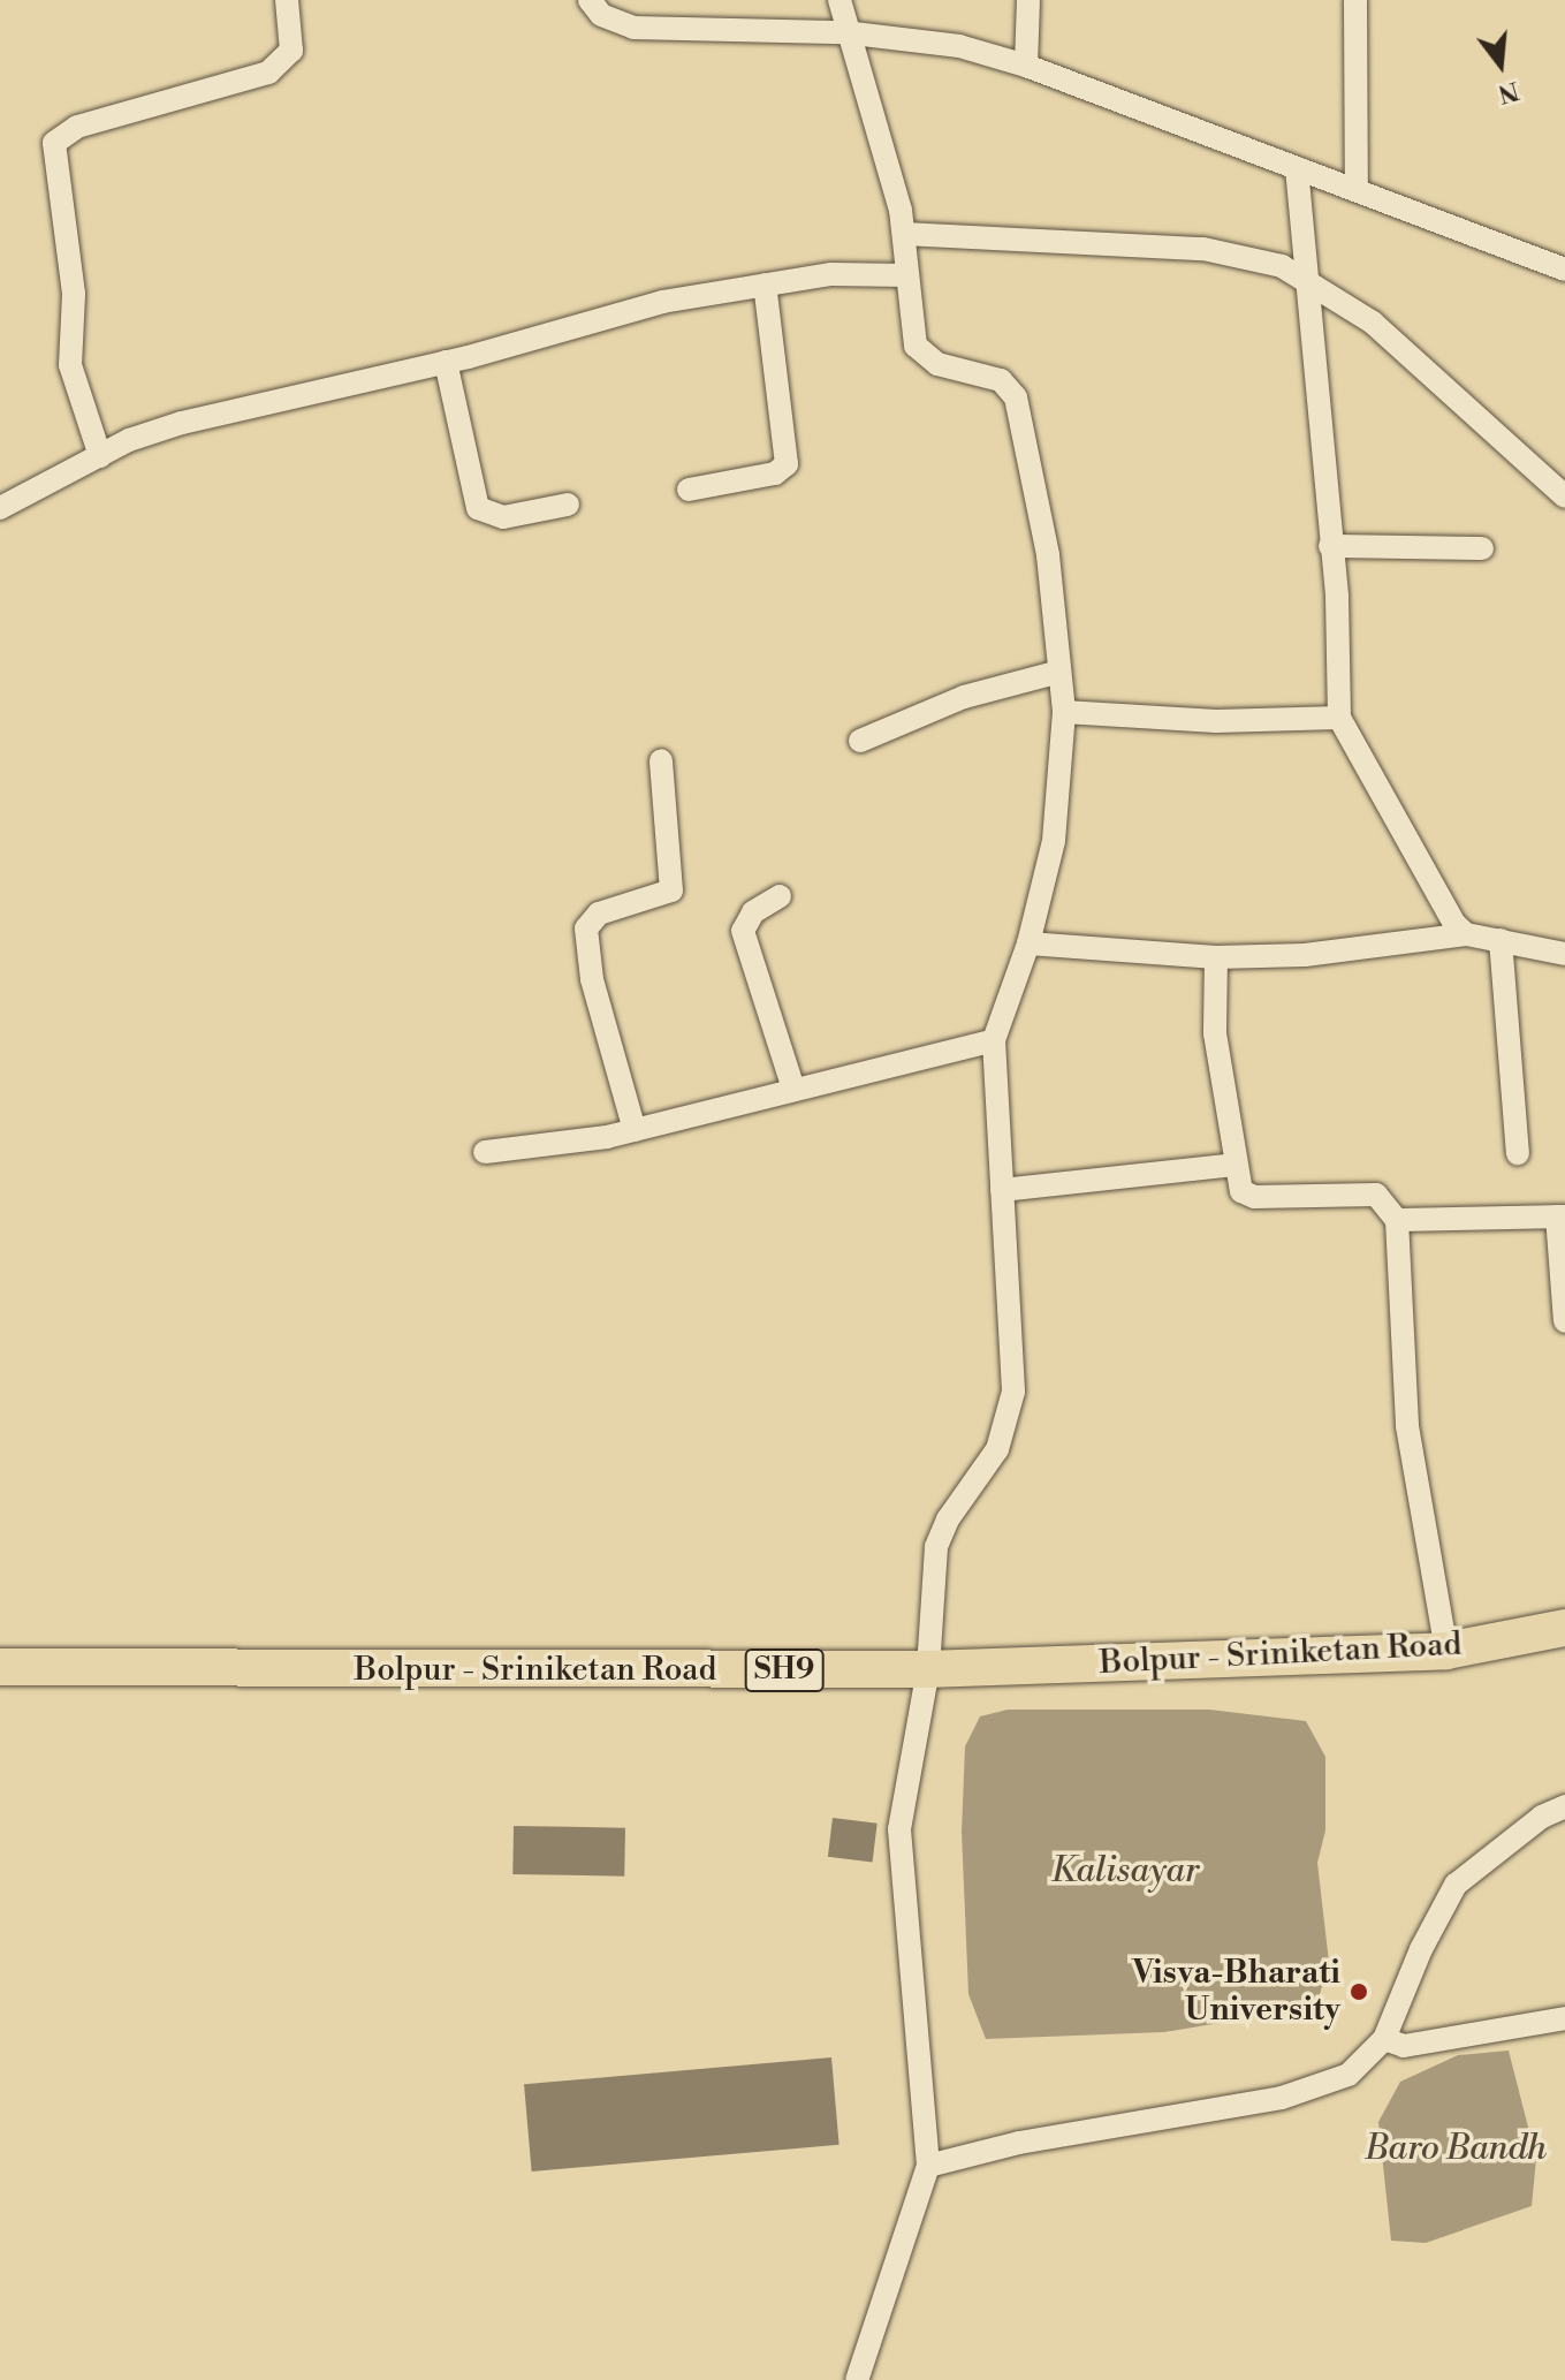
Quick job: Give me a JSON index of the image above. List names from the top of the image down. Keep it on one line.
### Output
{"streets":{"main road":["Bolpur - Sriniketan Road","SH9"]},"water":["Kalisayar","Baro Bandh"],"places":["Visva-Bharati University"],"north":"bottom"}
